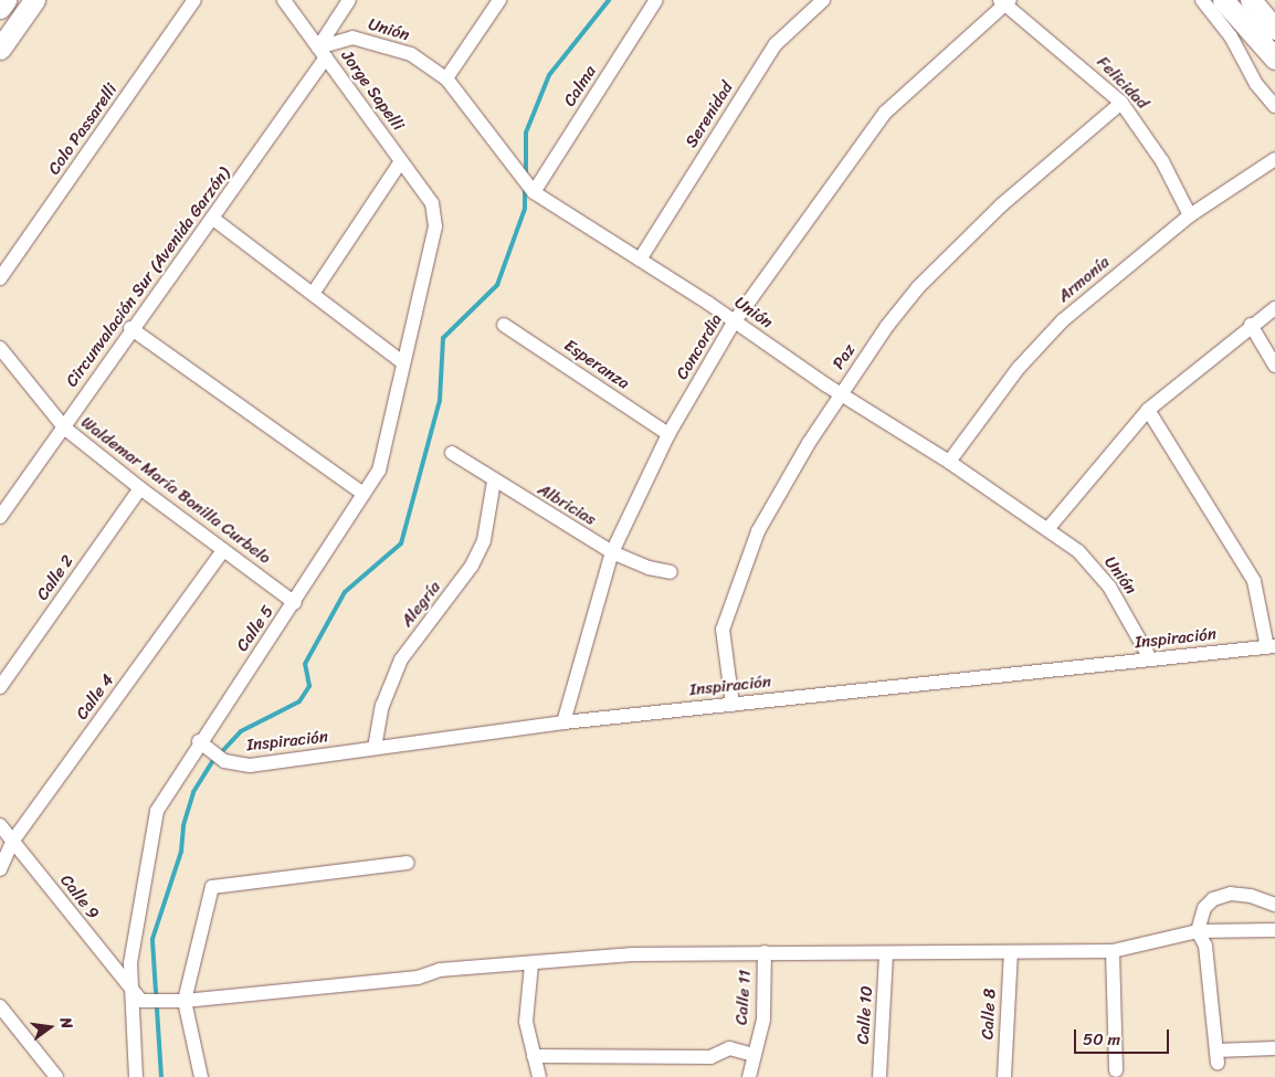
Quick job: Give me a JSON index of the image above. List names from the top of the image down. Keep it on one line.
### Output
{"streets":{"street":["Unión","Felicidad","Calma","Jorge Sapelli","Serenidad","Colo Passarelli","Circunvalación Sur (Avenida Garzón)","Armonía","Concordia","Paz","Esperanza","Waldemar María Bonilla Curbelo","Albricias","Calle 2","Alegría","Calle 5","Inspiración","Calle 4","Calle 9","Calle 11","Calle 8","Calle 10"]},"crossings":[["Unión","Calma"],["Unión","Jorge Sapelli"],["Unión","Serenidad"],["Unión","Circunvalación Sur (Avenida Garzón)"],["Unión","Armonía"],["Unión","Concordia"],["Unión","Paz"],["Unión","Inspiración"],["Felicidad","Armonía"],["Felicidad","Concordia"],["Felicidad","Paz"],["Jorge Sapelli","Circunvalación Sur (Avenida Garzón)"],["Jorge Sapelli","Calle 5"],["Circunvalación Sur (Avenida Garzón)","Waldemar María Bonilla Curbelo"],["Concordia","Esperanza"],["Concordia","Albricias"],["Concordia","Inspiración"],["Paz","Inspiración"],["Waldemar María Bonilla Curbelo","Calle 2"],["Waldemar María Bonilla Curbelo","Calle 5"],["Waldemar María Bonilla Curbelo","Calle 4"],["Albricias","Alegría"],["Alegría","Inspiración"],["Calle 5","Inspiración"],["Calle 5","Calle 9"],["Calle 4","Calle 9"]],"scale_bar":"50 m","north":"right"}
